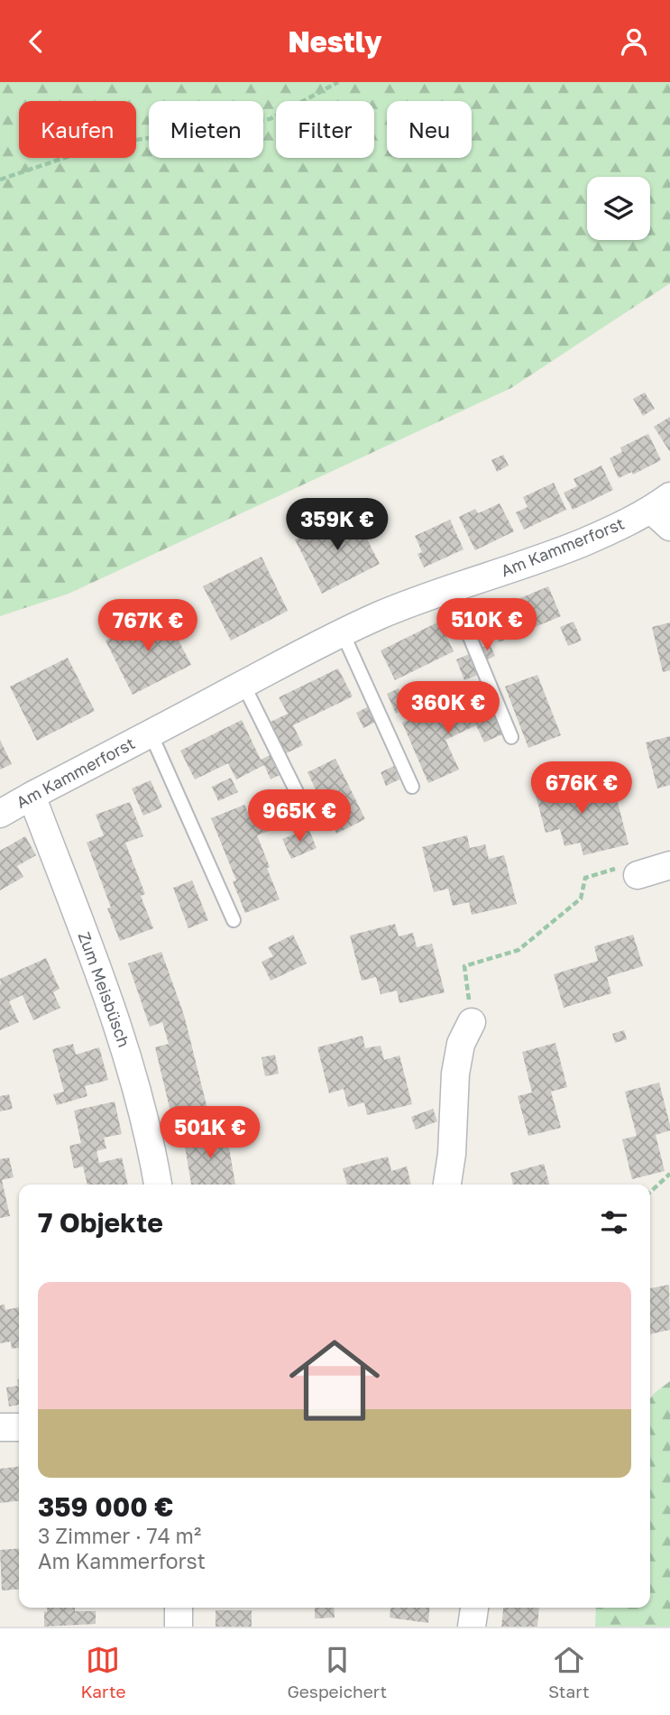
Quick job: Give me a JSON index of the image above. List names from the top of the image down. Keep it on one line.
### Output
{"streets":{"street":["Am Kammerforst","Zum Meisbüsch"]},"crossings":[["Am Kammerforst","Zum Meisbüsch"]],"page":{"header":"Nestly","chip":["Kaufen","Mieten","Filter","Neu"],"price":["359K €","510K €","767K €","360K €","676K €","965K €","501K €"],"heading":"7 Objekte","list":[{"name":"359 000 €","note":"3 Zimmer · 74 m² · Am Kammerforst"}],"tabs":["Karte","Gespeichert","Start"]}}
